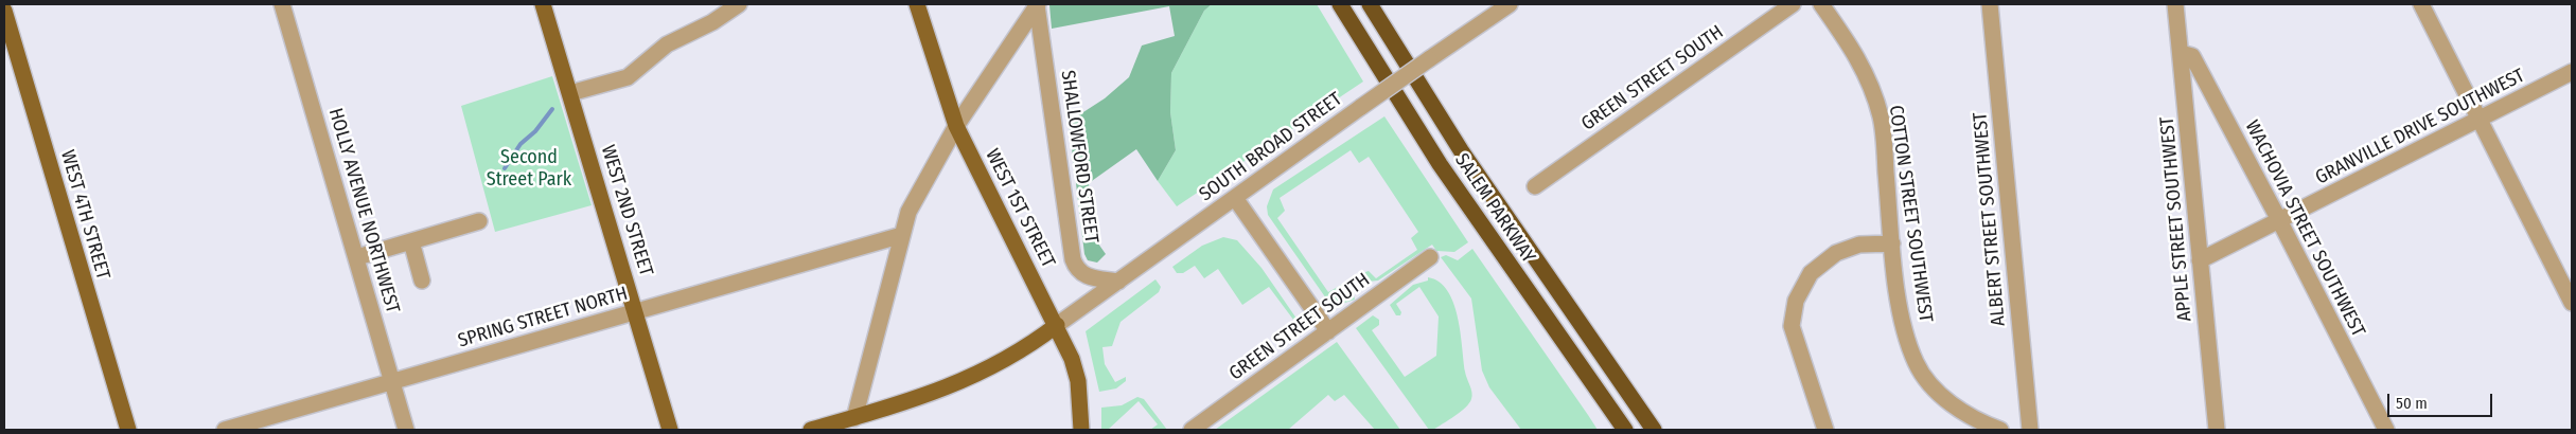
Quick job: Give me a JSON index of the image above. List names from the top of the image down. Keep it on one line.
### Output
{"streets":{"highway":["SALEM PARKWAY"],"main road":["WEST 1ST STREET","WEST 2ND STREET","WEST 4TH STREET"],"street":["GREEN STREET SOUTH","GRANVILLE DRIVE SOUTHWEST","SOUTH BROAD STREET","SHALLOWFORD STREET","HOLLY AVENUE NORTHWEST","COTTON STREET SOUTHWEST","ALBERT STREET SOUTHWEST","APPLE STREET SOUTHWEST","WACHOVIA STREET SOUTHWEST","SPRING STREET NORTH"]},"crossings":[["GRANVILLE DRIVE SOUTHWEST","APPLE STREET SOUTHWEST"],["GRANVILLE DRIVE SOUTHWEST","WACHOVIA STREET SOUTHWEST"],["SOUTH BROAD STREET","SHALLOWFORD STREET"],["SOUTH BROAD STREET","WEST 1ST STREET"],["HOLLY AVENUE NORTHWEST","SPRING STREET NORTH"],["WEST 2ND STREET","SPRING STREET NORTH"],["APPLE STREET SOUTHWEST","WACHOVIA STREET SOUTHWEST"]],"parks":["Second Street Park"],"scale_bar":"50 m"}
